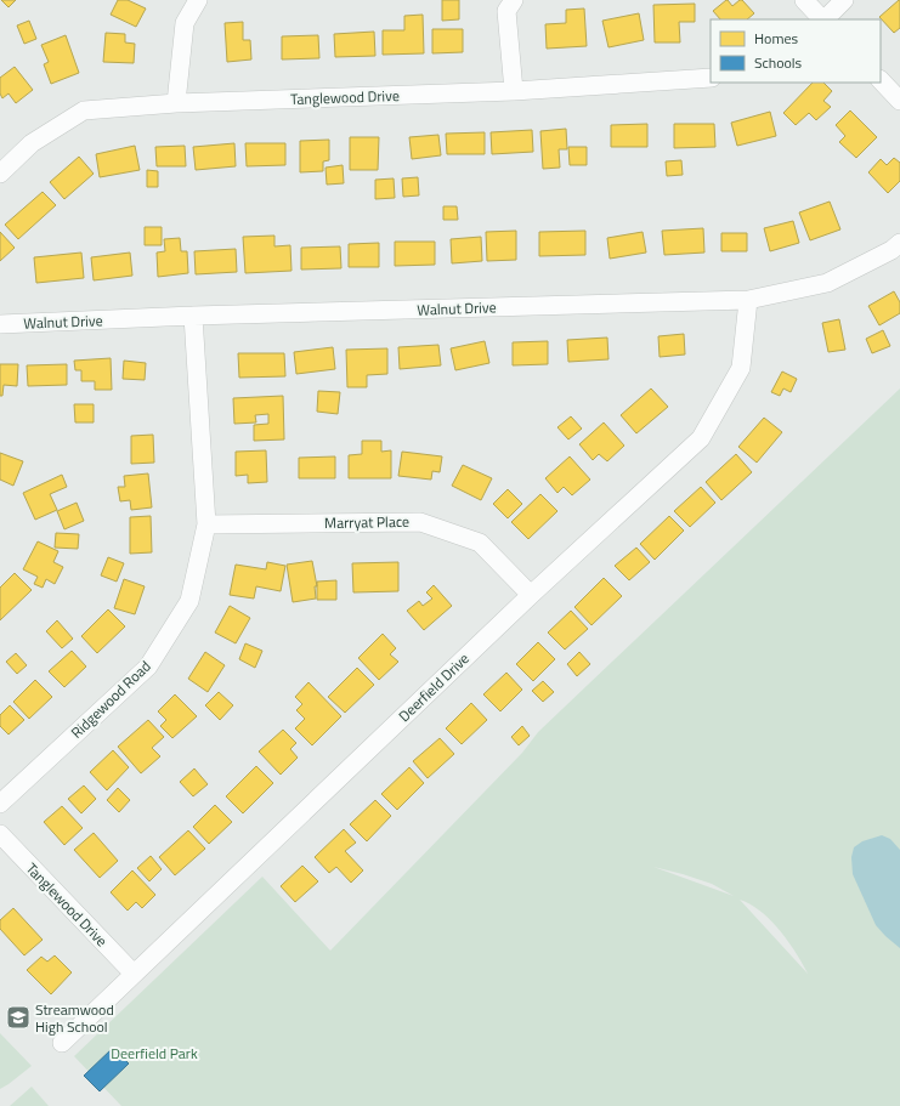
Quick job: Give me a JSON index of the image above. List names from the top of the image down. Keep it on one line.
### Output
{"streets":{"street":["Tanglewood Drive","Walnut Drive","Marryat Place","Deerfield Drive","Ridgewood Road"]},"crossings":[["Tanglewood Drive","Deerfield Drive"],["Walnut Drive","Deerfield Drive"],["Walnut Drive","Ridgewood Road"],["Marryat Place","Deerfield Drive"],["Marryat Place","Ridgewood Road"]],"parks":["Deerfield Park"],"places":{"school or university":["Streamwood High School"]},"legend":["Homes","Schools"]}
